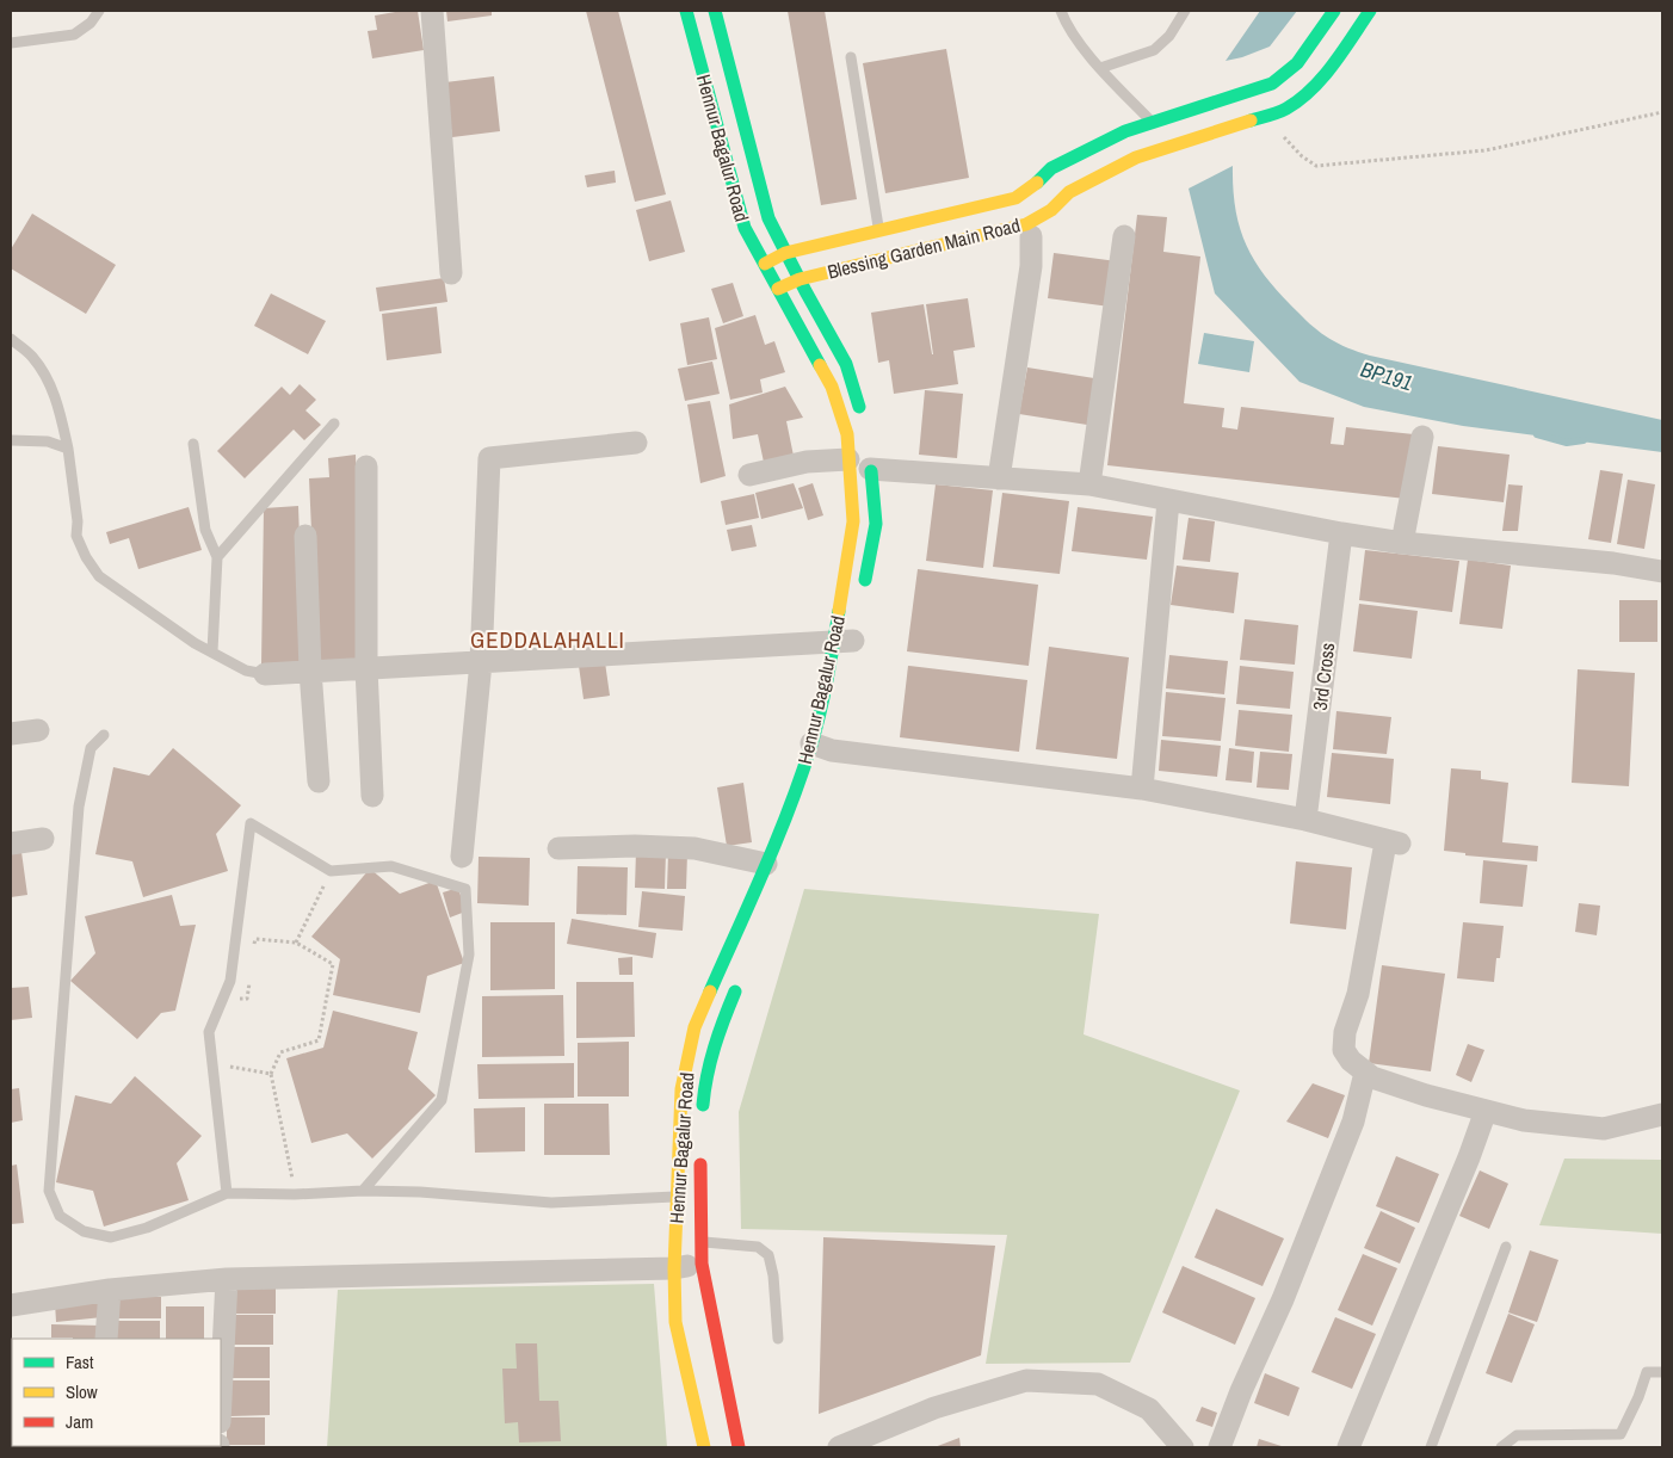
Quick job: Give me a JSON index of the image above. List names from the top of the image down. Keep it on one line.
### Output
{"streets":{"main road":["Hennur Bagalur Road","Blessing Garden Main Road"],"street":["3rd Cross"]},"crossings":[["Hennur Bagalur Road","Blessing Garden Main Road"]],"districts":["GEDDALAHALLI"],"water":["BP191"],"legend":["Fast","Slow","Jam"]}
